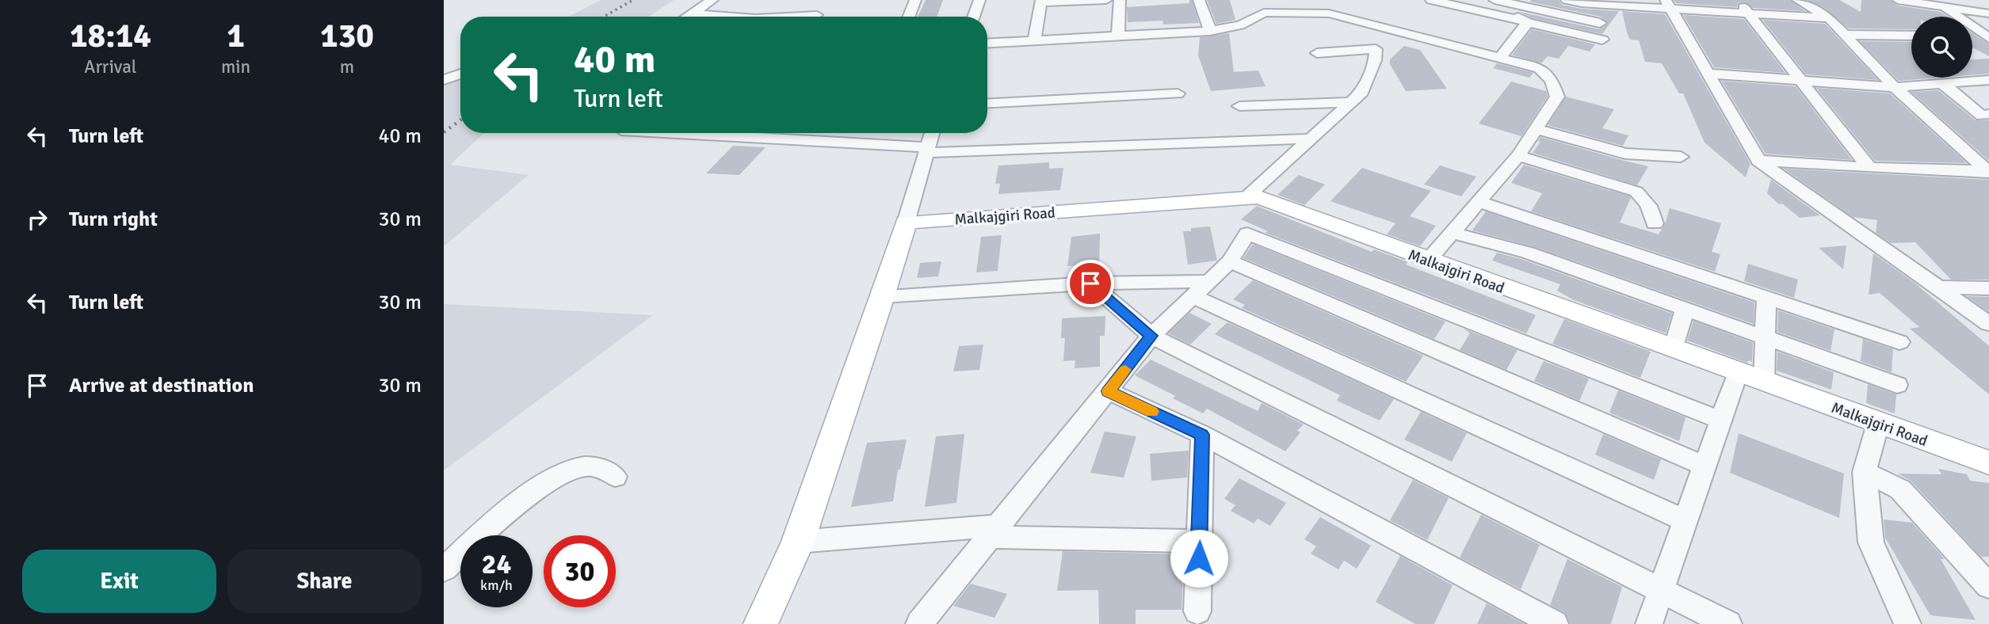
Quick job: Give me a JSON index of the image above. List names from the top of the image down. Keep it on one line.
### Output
{"streets":{"main road":["Malkajgiri Road"]},"page":{"eta":["18:14","Arrival","1","min","130","m"],"turn":["40 m","Turn left"],"list":[{"name":"Turn left","value":"40 m"},{"name":"Turn right","value":"30 m"},{"name":"Turn left","value":"30 m"},{"name":"Arrive at destination","value":"30 m"}],"speed":"24 km/h","limit":"30","buttons":["Exit","Share"]}}
